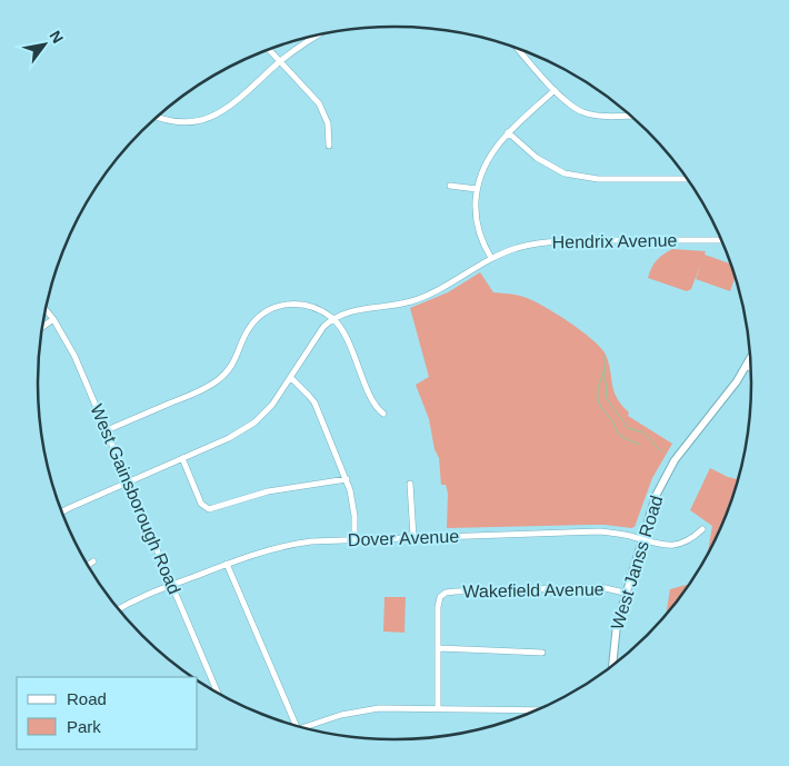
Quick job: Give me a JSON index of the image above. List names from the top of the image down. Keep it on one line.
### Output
{"streets":{"main road":["West Janss Road"],"street":["Hendrix Avenue","West Gainsborough Road","Dover Avenue","Wakefield Avenue"]},"crossings":[["West Gainsborough Road","Dover Avenue"],["Dover Avenue","West Janss Road"],["West Janss Road","Wakefield Avenue"]],"legend":["Road","Park"],"north":"top right"}
